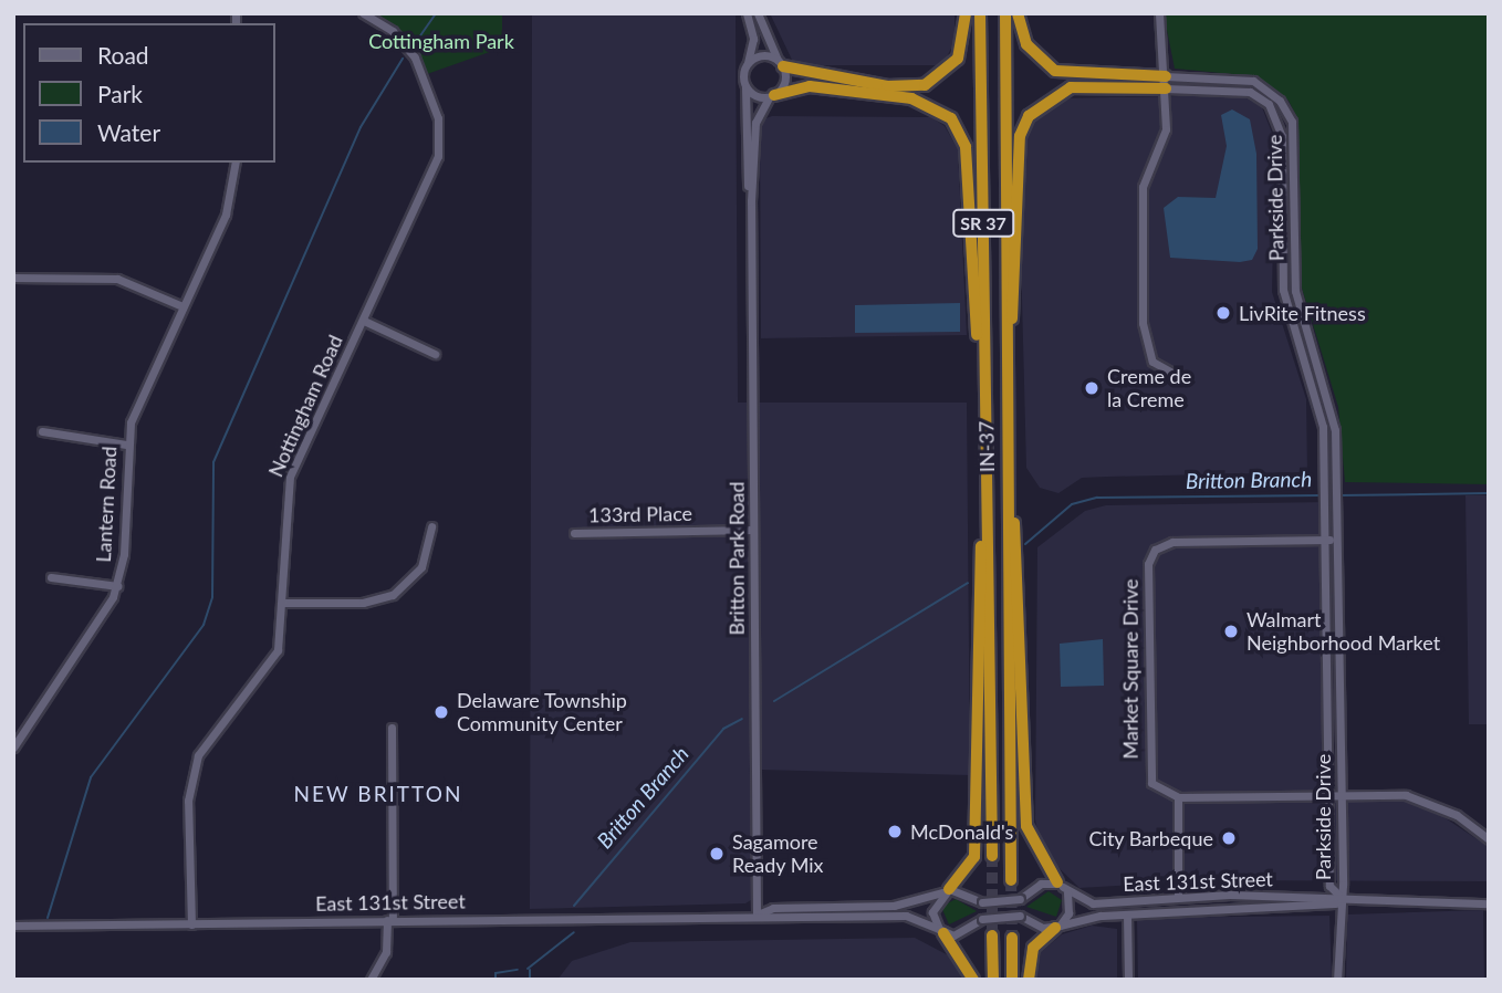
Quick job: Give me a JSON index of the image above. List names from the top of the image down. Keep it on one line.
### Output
{"streets":{"highway":["SR 37","IN-37"],"street":["Parkside Drive","Nottingham Road","Lantern Road","133rd Place","Britton Park Road","Market Square Drive","East 131st Street"]},"crossings":[["Parkside Drive","Market Square Drive"],["Parkside Drive","East 131st Street"],["Nottingham Road","East 131st Street"],["133rd Place","Britton Park Road"],["Britton Park Road","East 131st Street"]],"districts":["NEW BRITTON"],"water":["Britton Branch"],"parks":["Cottingham Park"],"places":["LivRite Fitness","Creme de la Creme","Walmart Neighborhood Market","Delaware Township Community Center","McDonald's","City Barbeque","Sagamore Ready Mix"],"legend":["Road","Park","Water"]}
